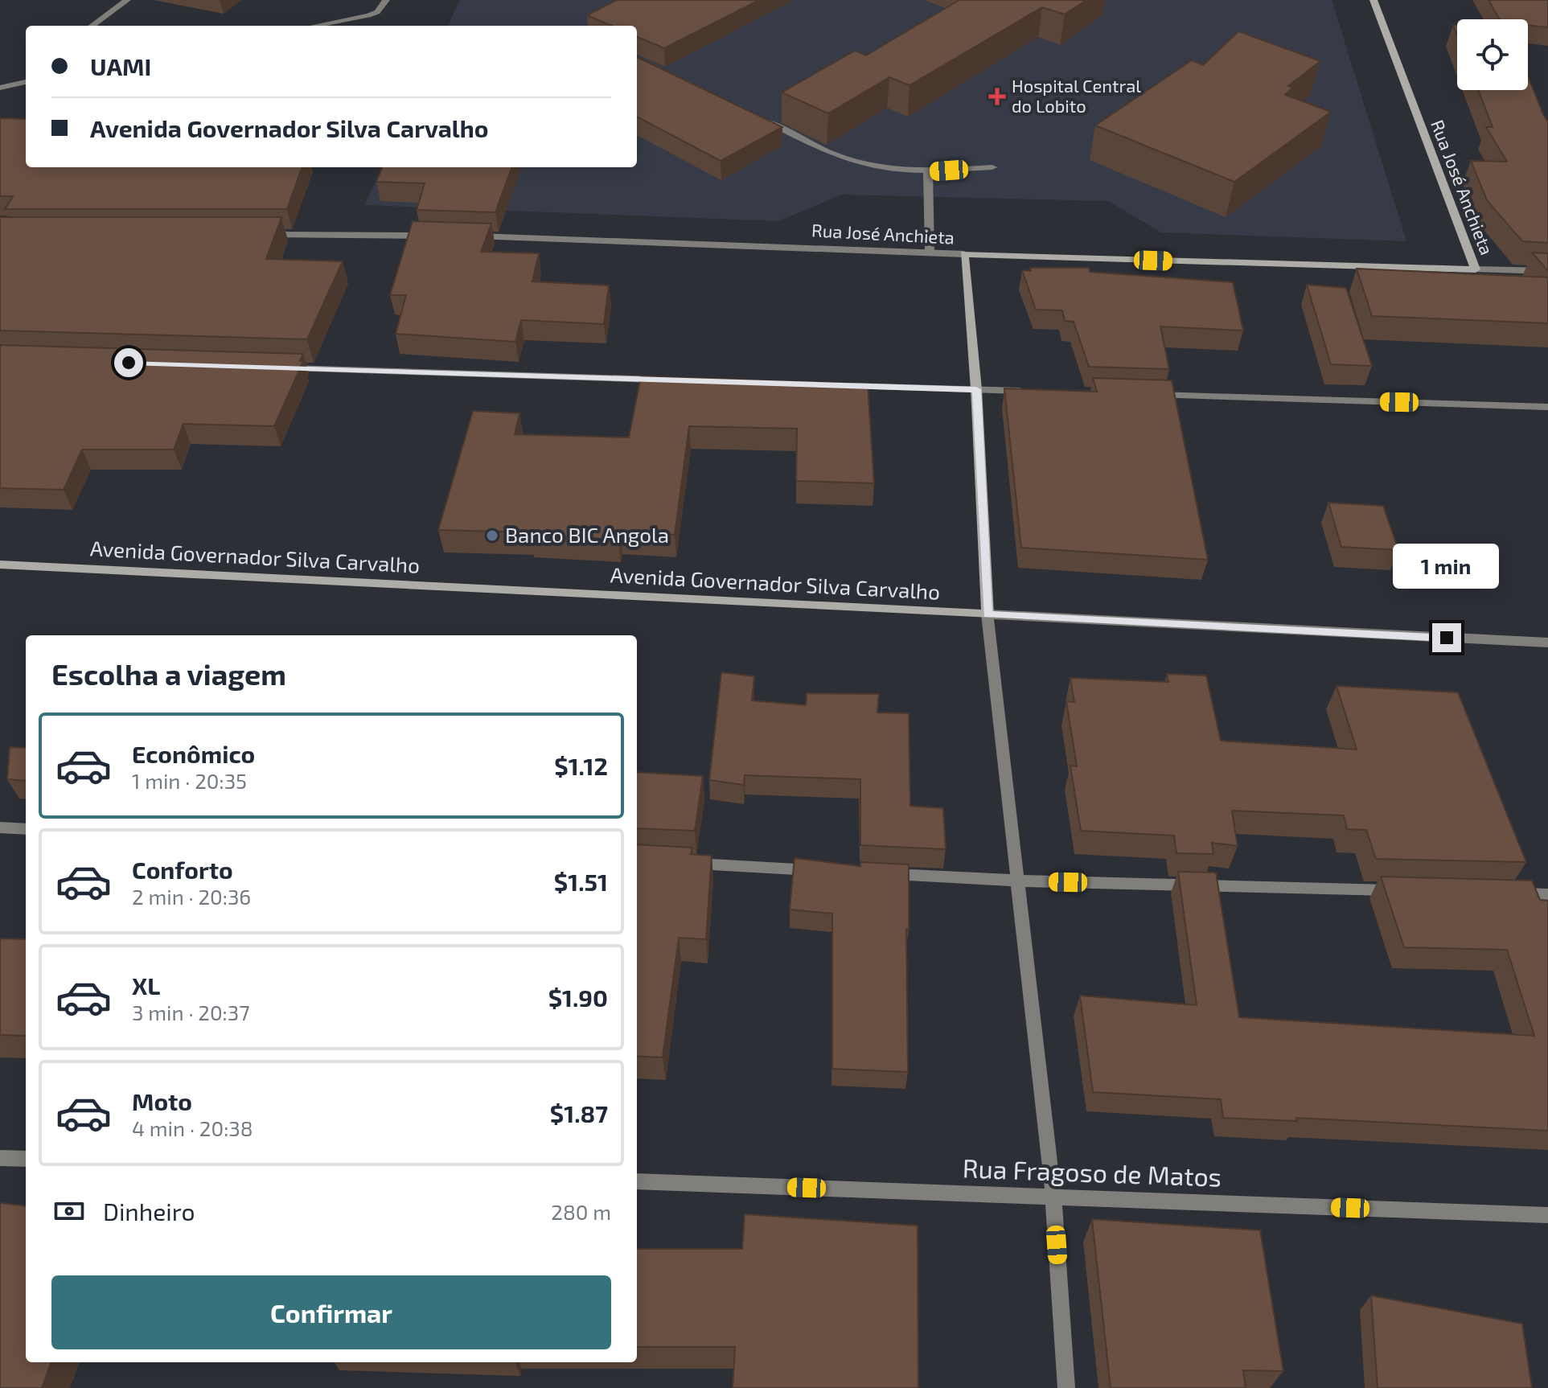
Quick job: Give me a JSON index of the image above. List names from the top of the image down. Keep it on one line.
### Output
{"streets":{"street":["Rua José Anchieta","Avenida Governador Silva Carvalho","Rua Fragoso de Matos"]},"places":{"health":["Hospital Central do Lobito"],"other":["Banco BIC Angola"]},"page":{"banner":["UAMI","Avenida Governador Silva Carvalho"],"bubble":"1 min","heading":"Escolha a viagem","list":[{"name":"Econômico","note":"1 min · 20:35","value":"$1.12"},{"name":"Conforto","note":"2 min · 20:36","value":"$1.51"},{"name":"XL","note":"3 min · 20:37","value":"$1.90"},{"name":"Moto","note":"4 min · 20:38","value":"$1.87"}],"pay":["Dinheiro","280 m"],"buttons":"Confirmar"}}
